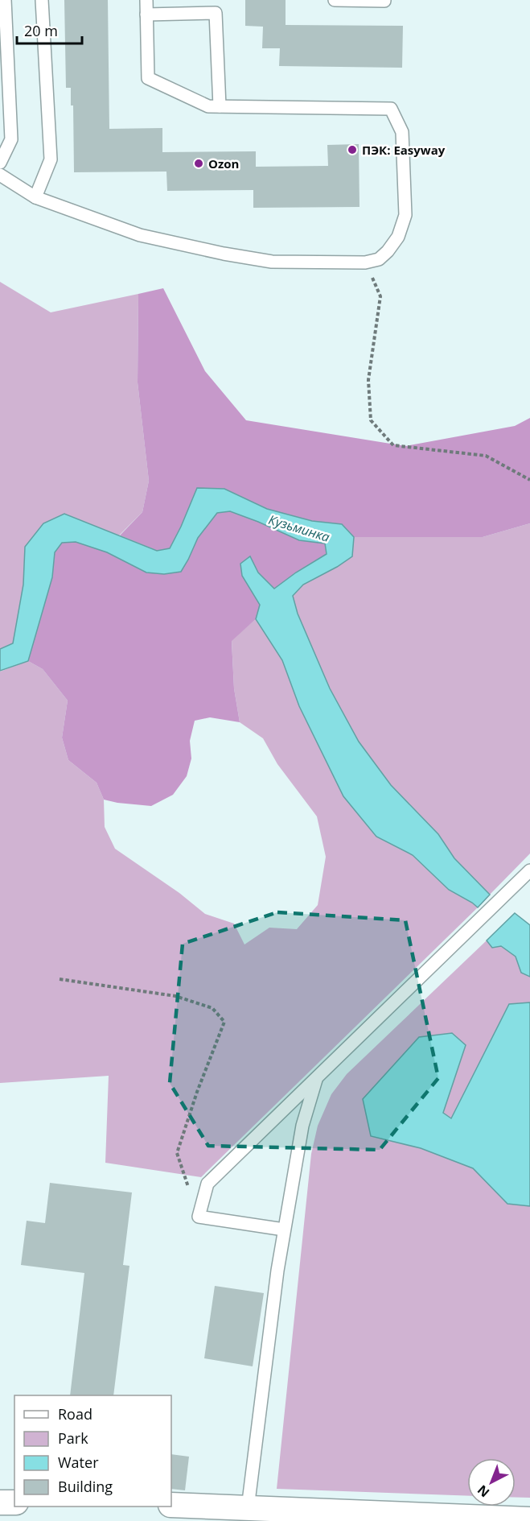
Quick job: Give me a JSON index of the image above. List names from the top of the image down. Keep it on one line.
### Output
{"water":["Кузьминка"],"places":["ПЭК: Easyway","Ozon"],"legend":["Road","Park","Water","Building"],"scale_bar":"20 m","north":"bottom left"}
